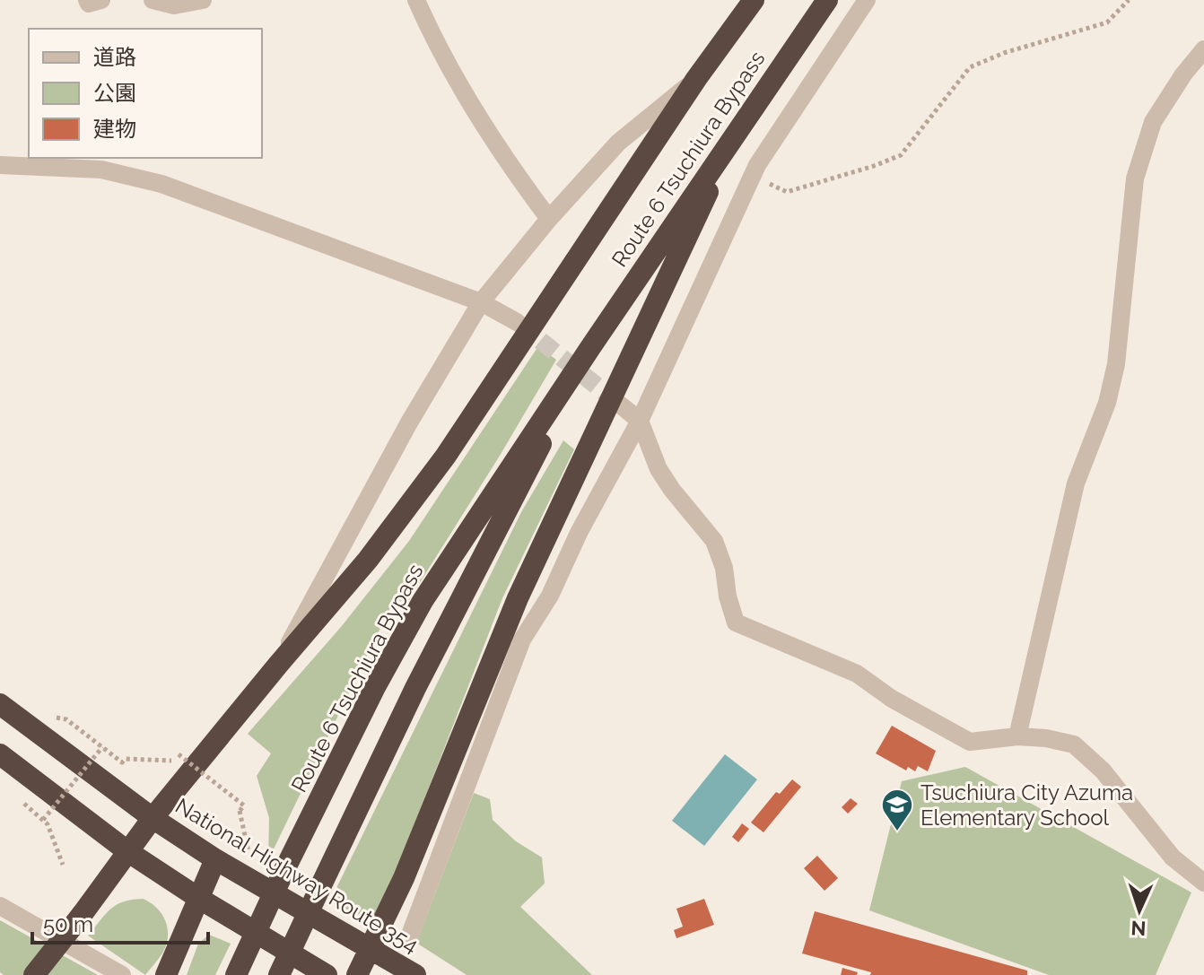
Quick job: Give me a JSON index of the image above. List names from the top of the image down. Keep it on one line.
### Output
{"streets":{"highway":["Route 6 Tsuchiura Bypass","National Highway Route 354"]},"places":{"school or university":["Tsuchiura City Azuma Elementary School"]},"legend":["道路","公園","建物"],"scale_bar":"50 m","north":"bottom"}
